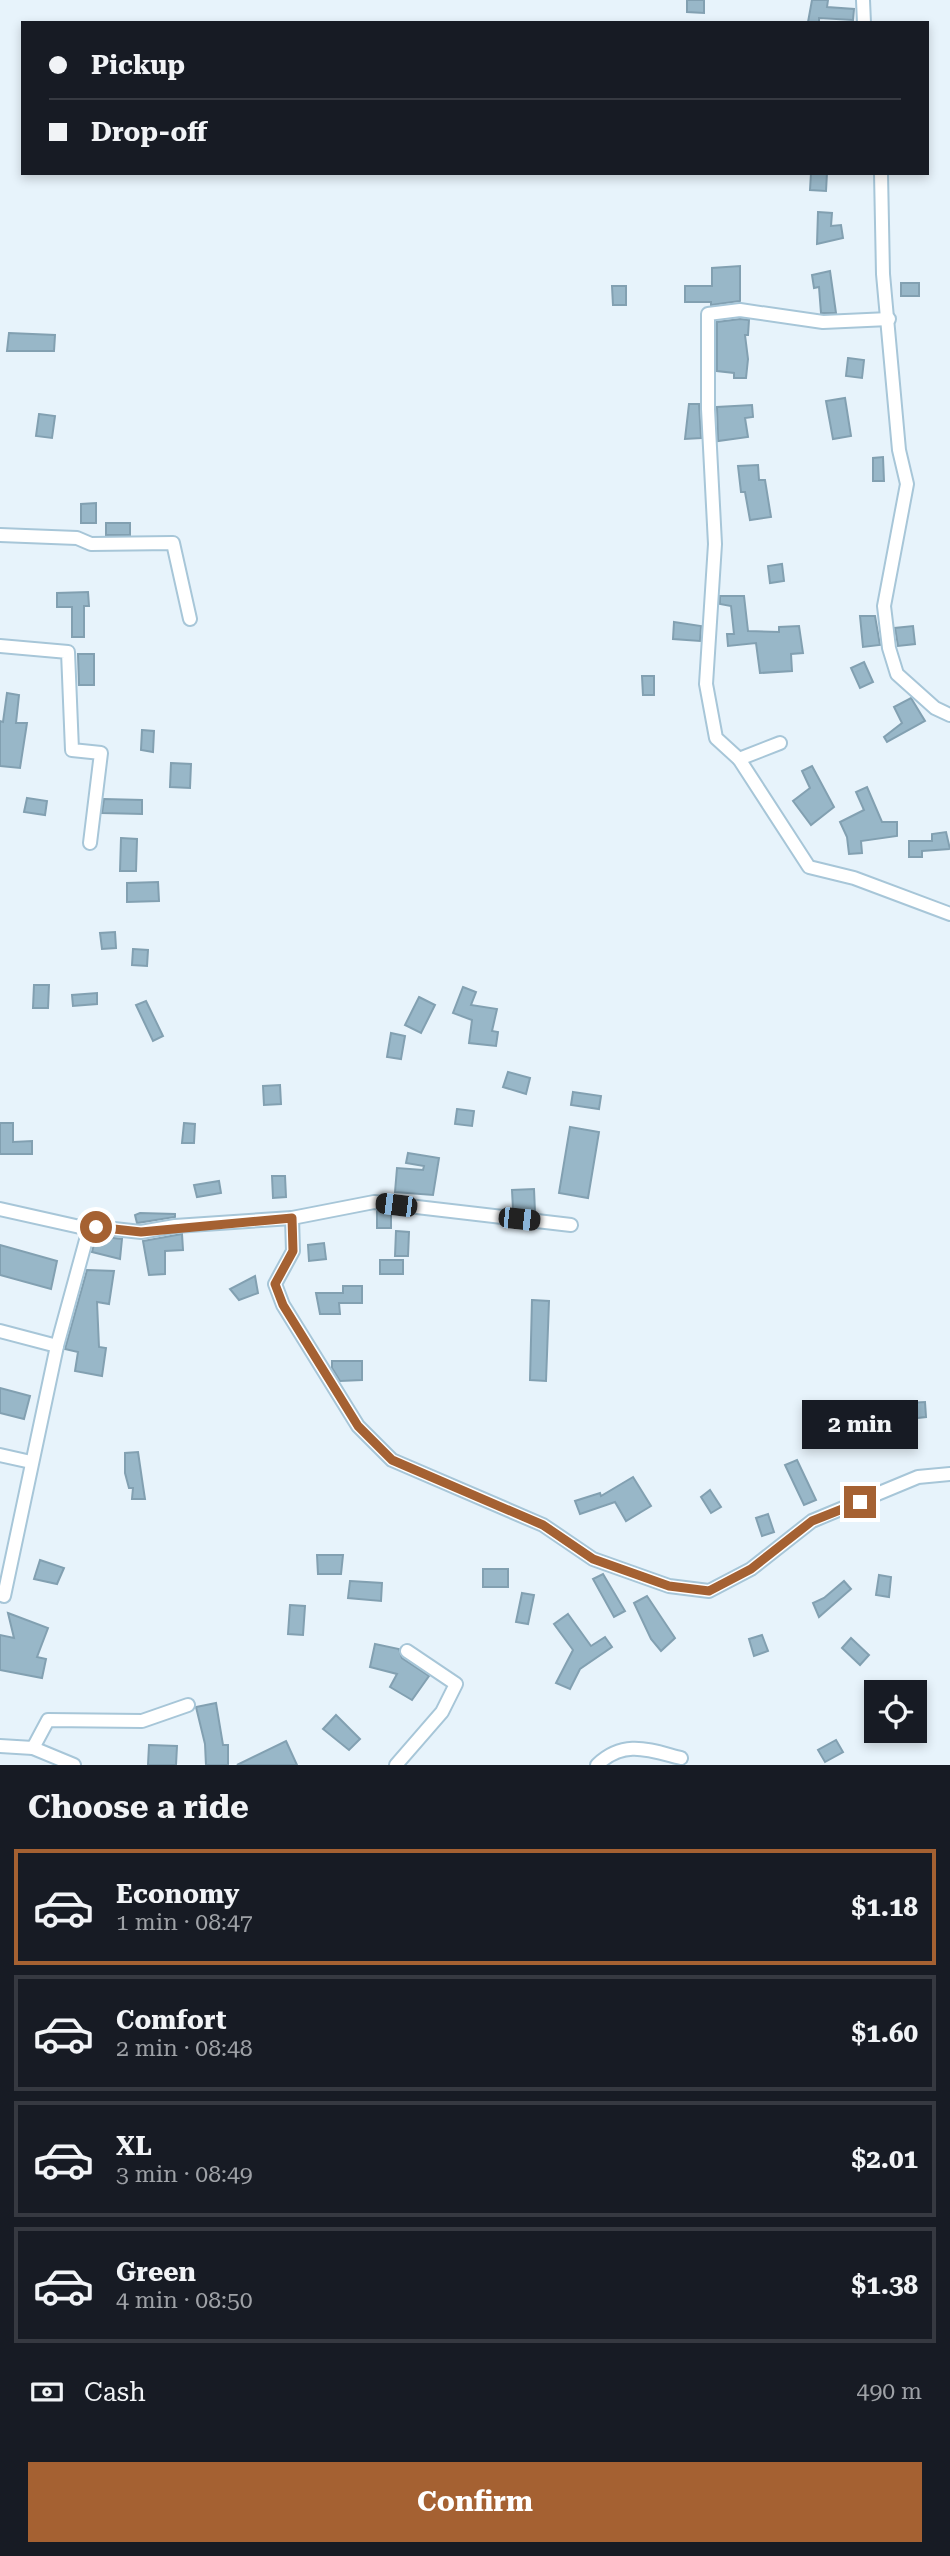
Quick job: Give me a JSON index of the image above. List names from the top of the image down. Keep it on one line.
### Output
{"page":{"banner":["Pickup","Drop-off"],"bubble":"2 min","heading":"Choose a ride","list":[{"name":"Economy","note":"1 min · 08:47","value":"$1.18"},{"name":"Comfort","note":"2 min · 08:48","value":"$1.60"},{"name":"XL","note":"3 min · 08:49","value":"$2.01"},{"name":"Green","note":"4 min · 08:50","value":"$1.38"}],"pay":["Cash","490 m"],"buttons":"Confirm"}}
